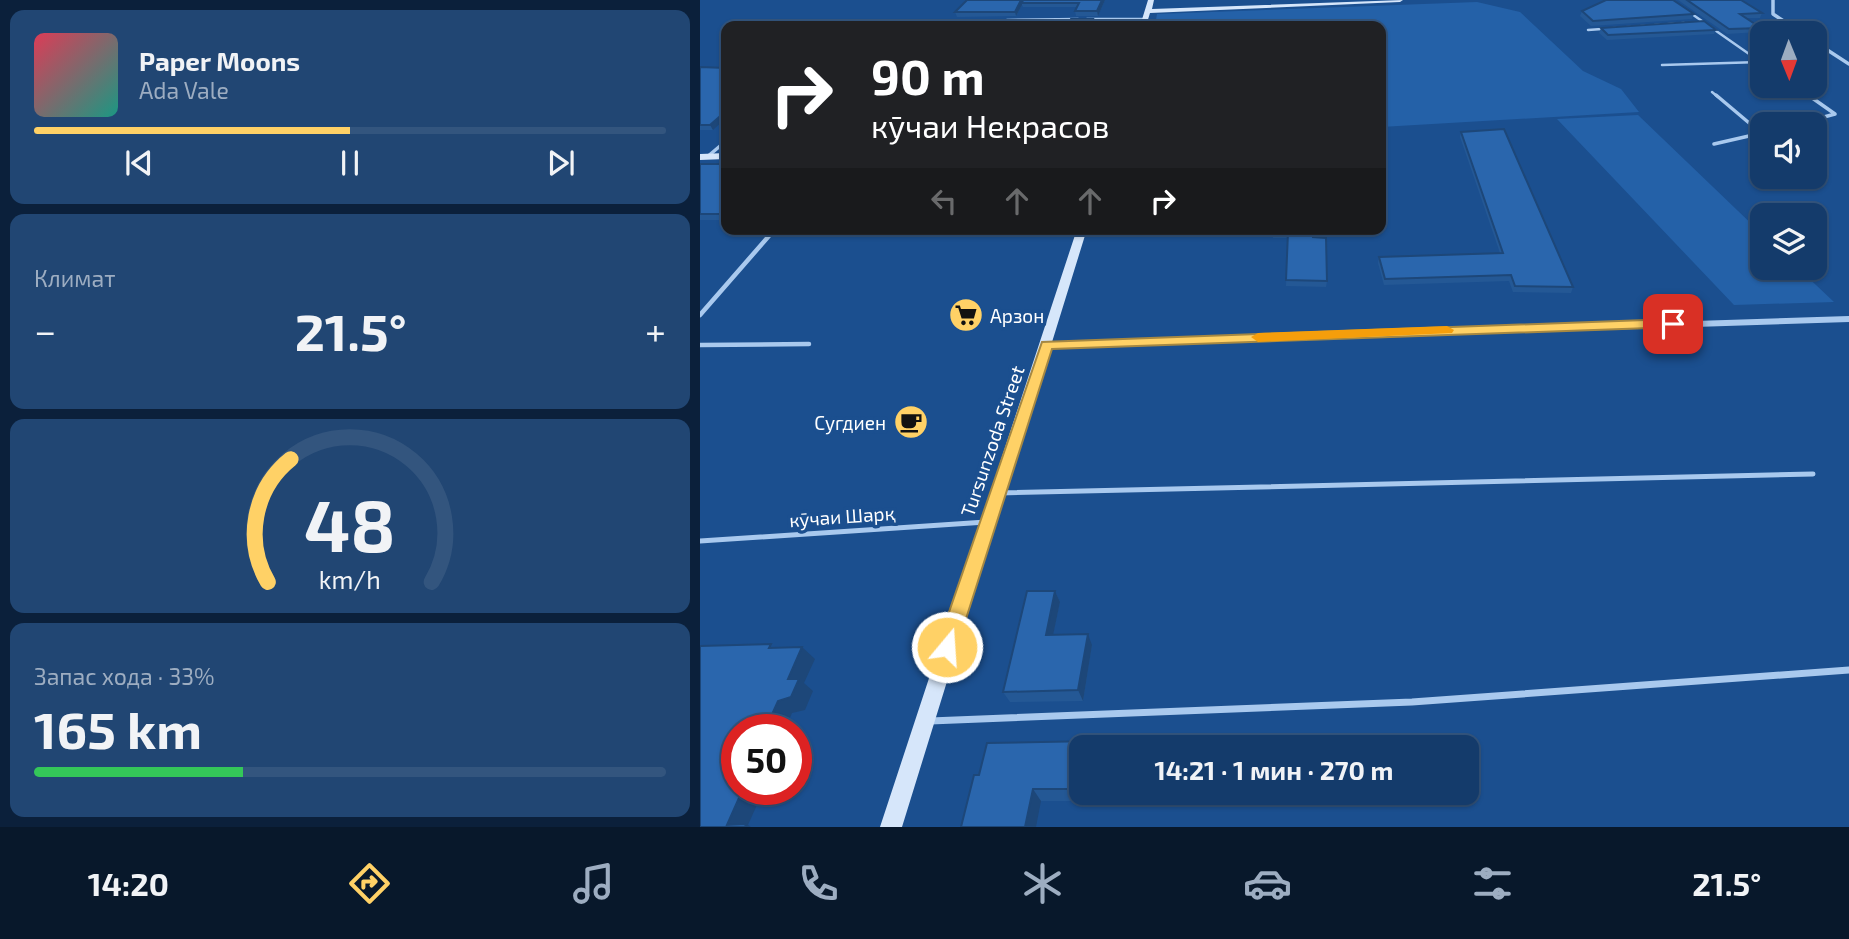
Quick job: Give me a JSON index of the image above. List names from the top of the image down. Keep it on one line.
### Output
{"streets":{"main road":["Tursunzoda Street"],"lane":["кӯчаи Шарқ"]},"crossings":[["Tursunzoda Street","кӯчаи Шарқ"]],"places":{"supermarket":["Арзон"],"cafe":["Сугдиен"]},"north":"bottom","page":{"turn":["90 m","кӯчаи Некрасов"],"song":["Paper Moons","Ada Vale"],"tile":["Климат",["Запас хода · 33%","165 km"]],"heat":["−","21.5°","+"],"limit":"50","trip":"14:21 · 1 мин · 270 m","tabs":["14:20","21.5°"],"gauge":["48","km/h"]}}
